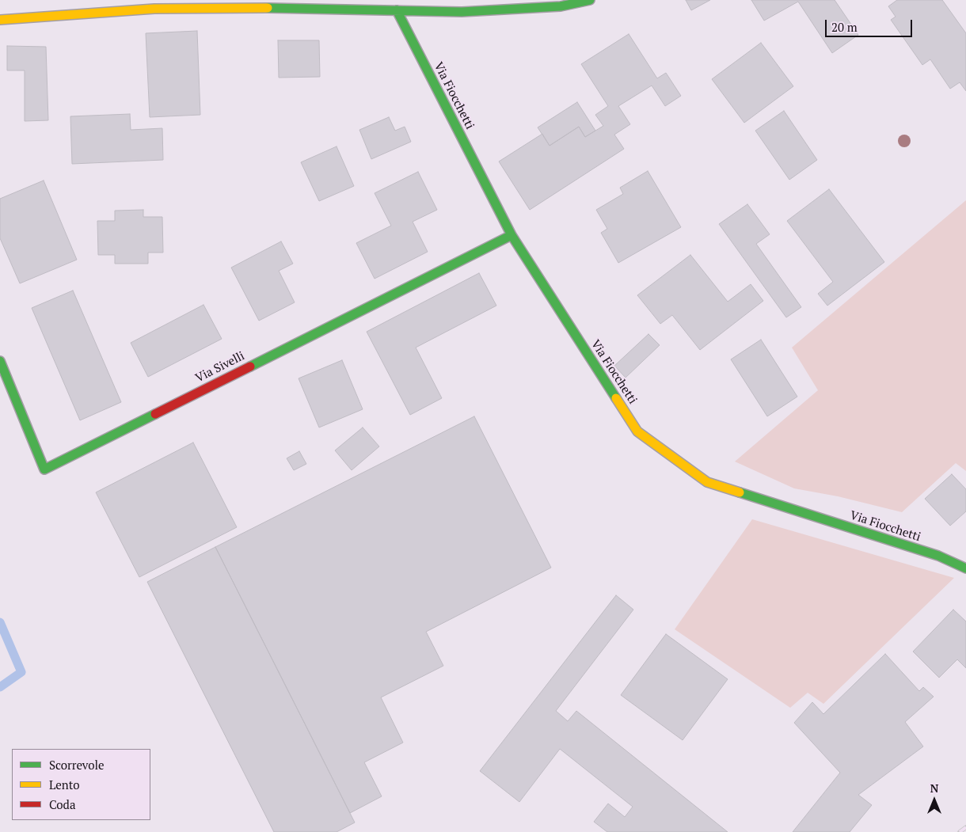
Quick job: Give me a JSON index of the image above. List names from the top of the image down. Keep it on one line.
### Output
{"streets":{"street":["Via Fiocchetti","Via Sivelli"]},"crossings":[["Via Fiocchetti","Via Sivelli"]],"legend":["Scorrevole","Lento","Coda"],"scale_bar":"20 m","north":"top"}
